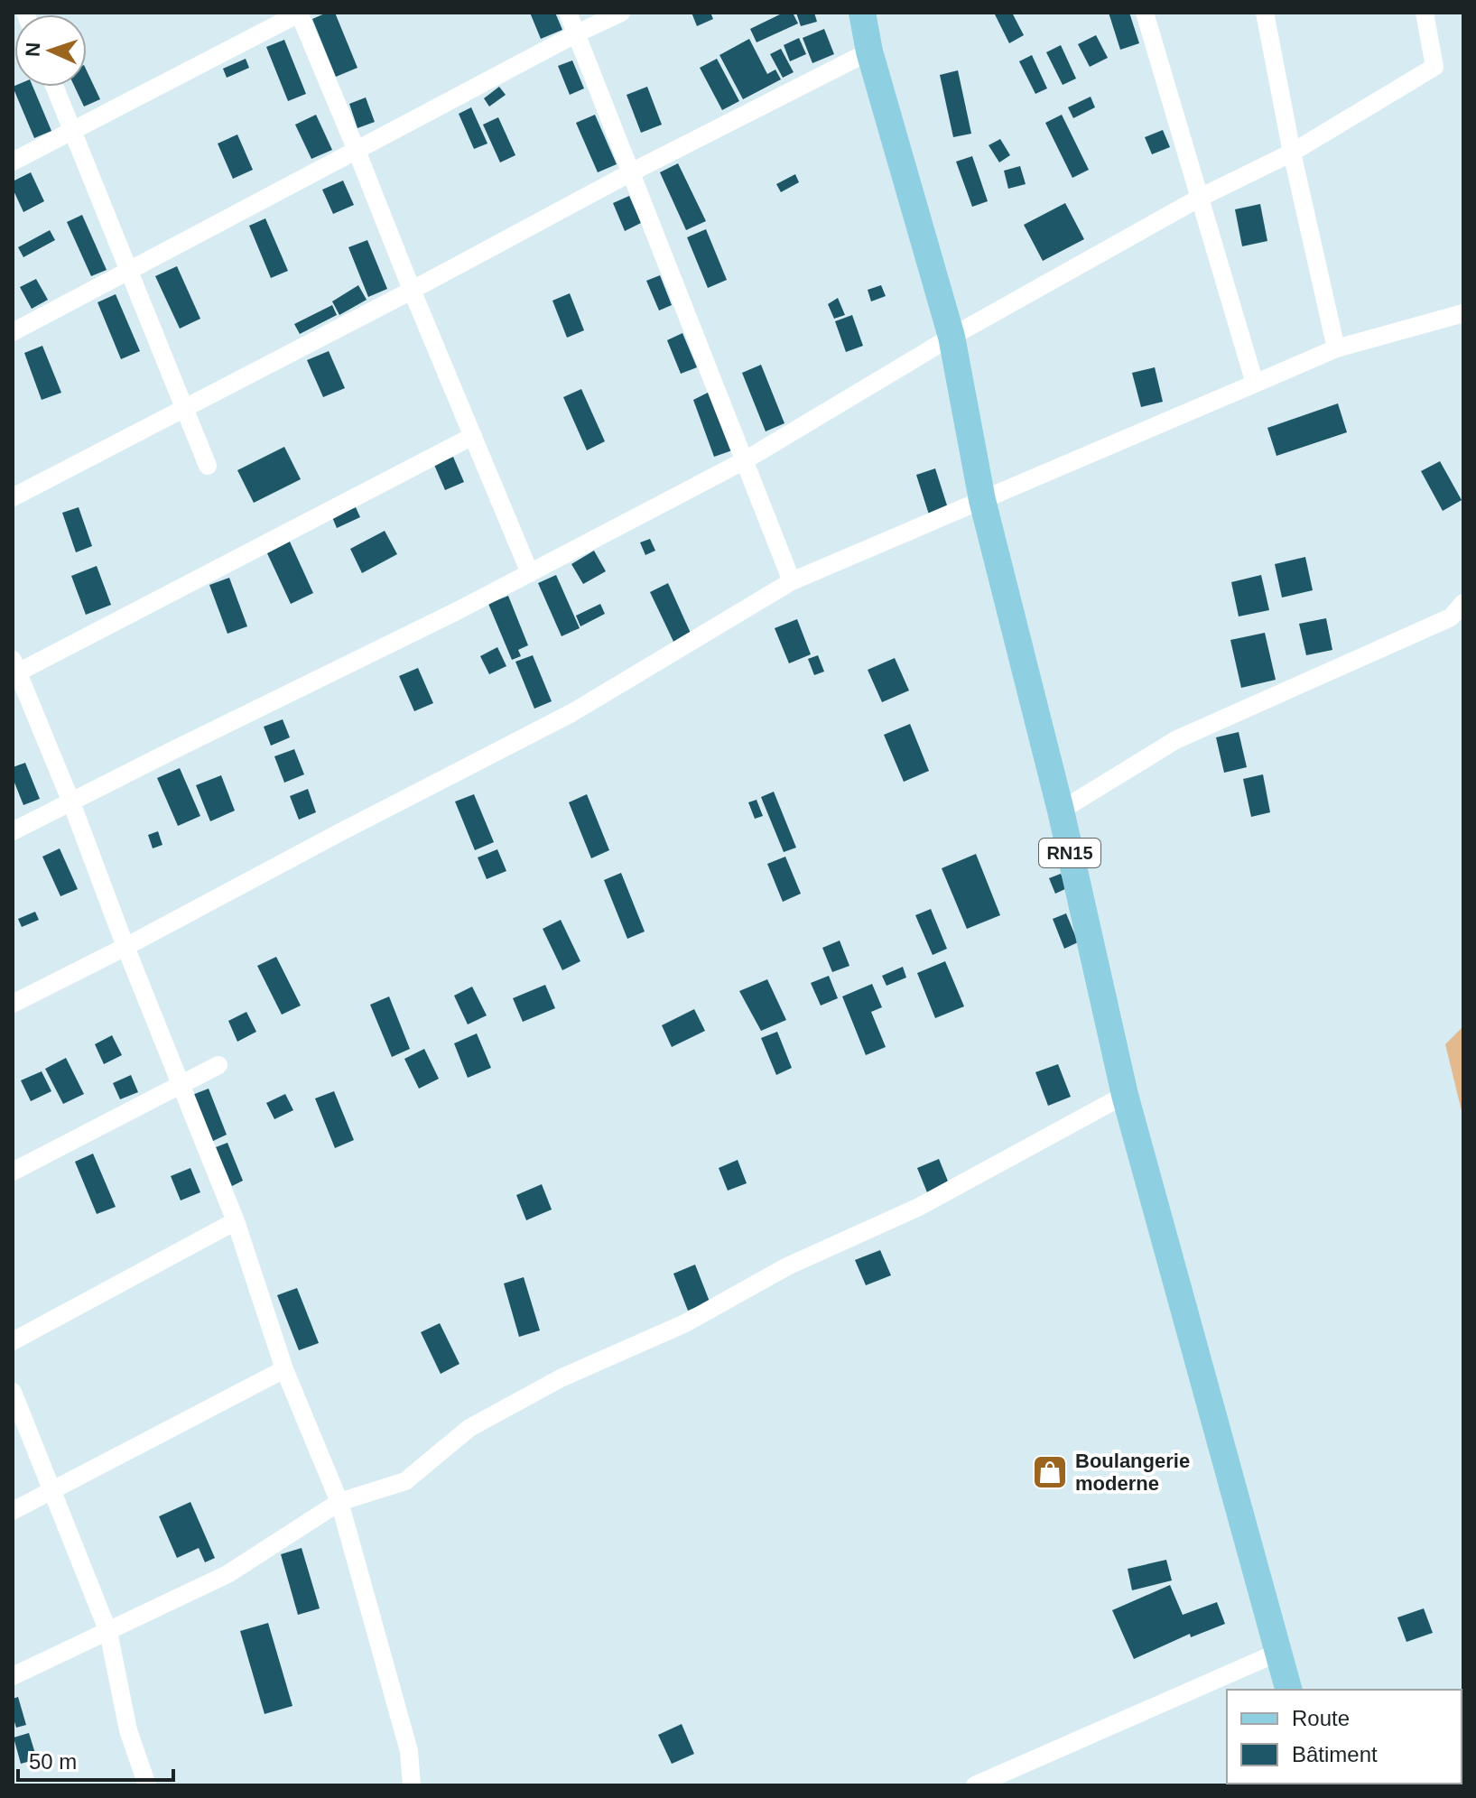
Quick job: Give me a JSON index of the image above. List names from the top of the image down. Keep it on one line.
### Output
{"streets":{"main road":["RN15"]},"places":{"shop":["Boulangerie moderne"]},"legend":["Route","Bâtiment"],"scale_bar":"50 m","north":"left"}
